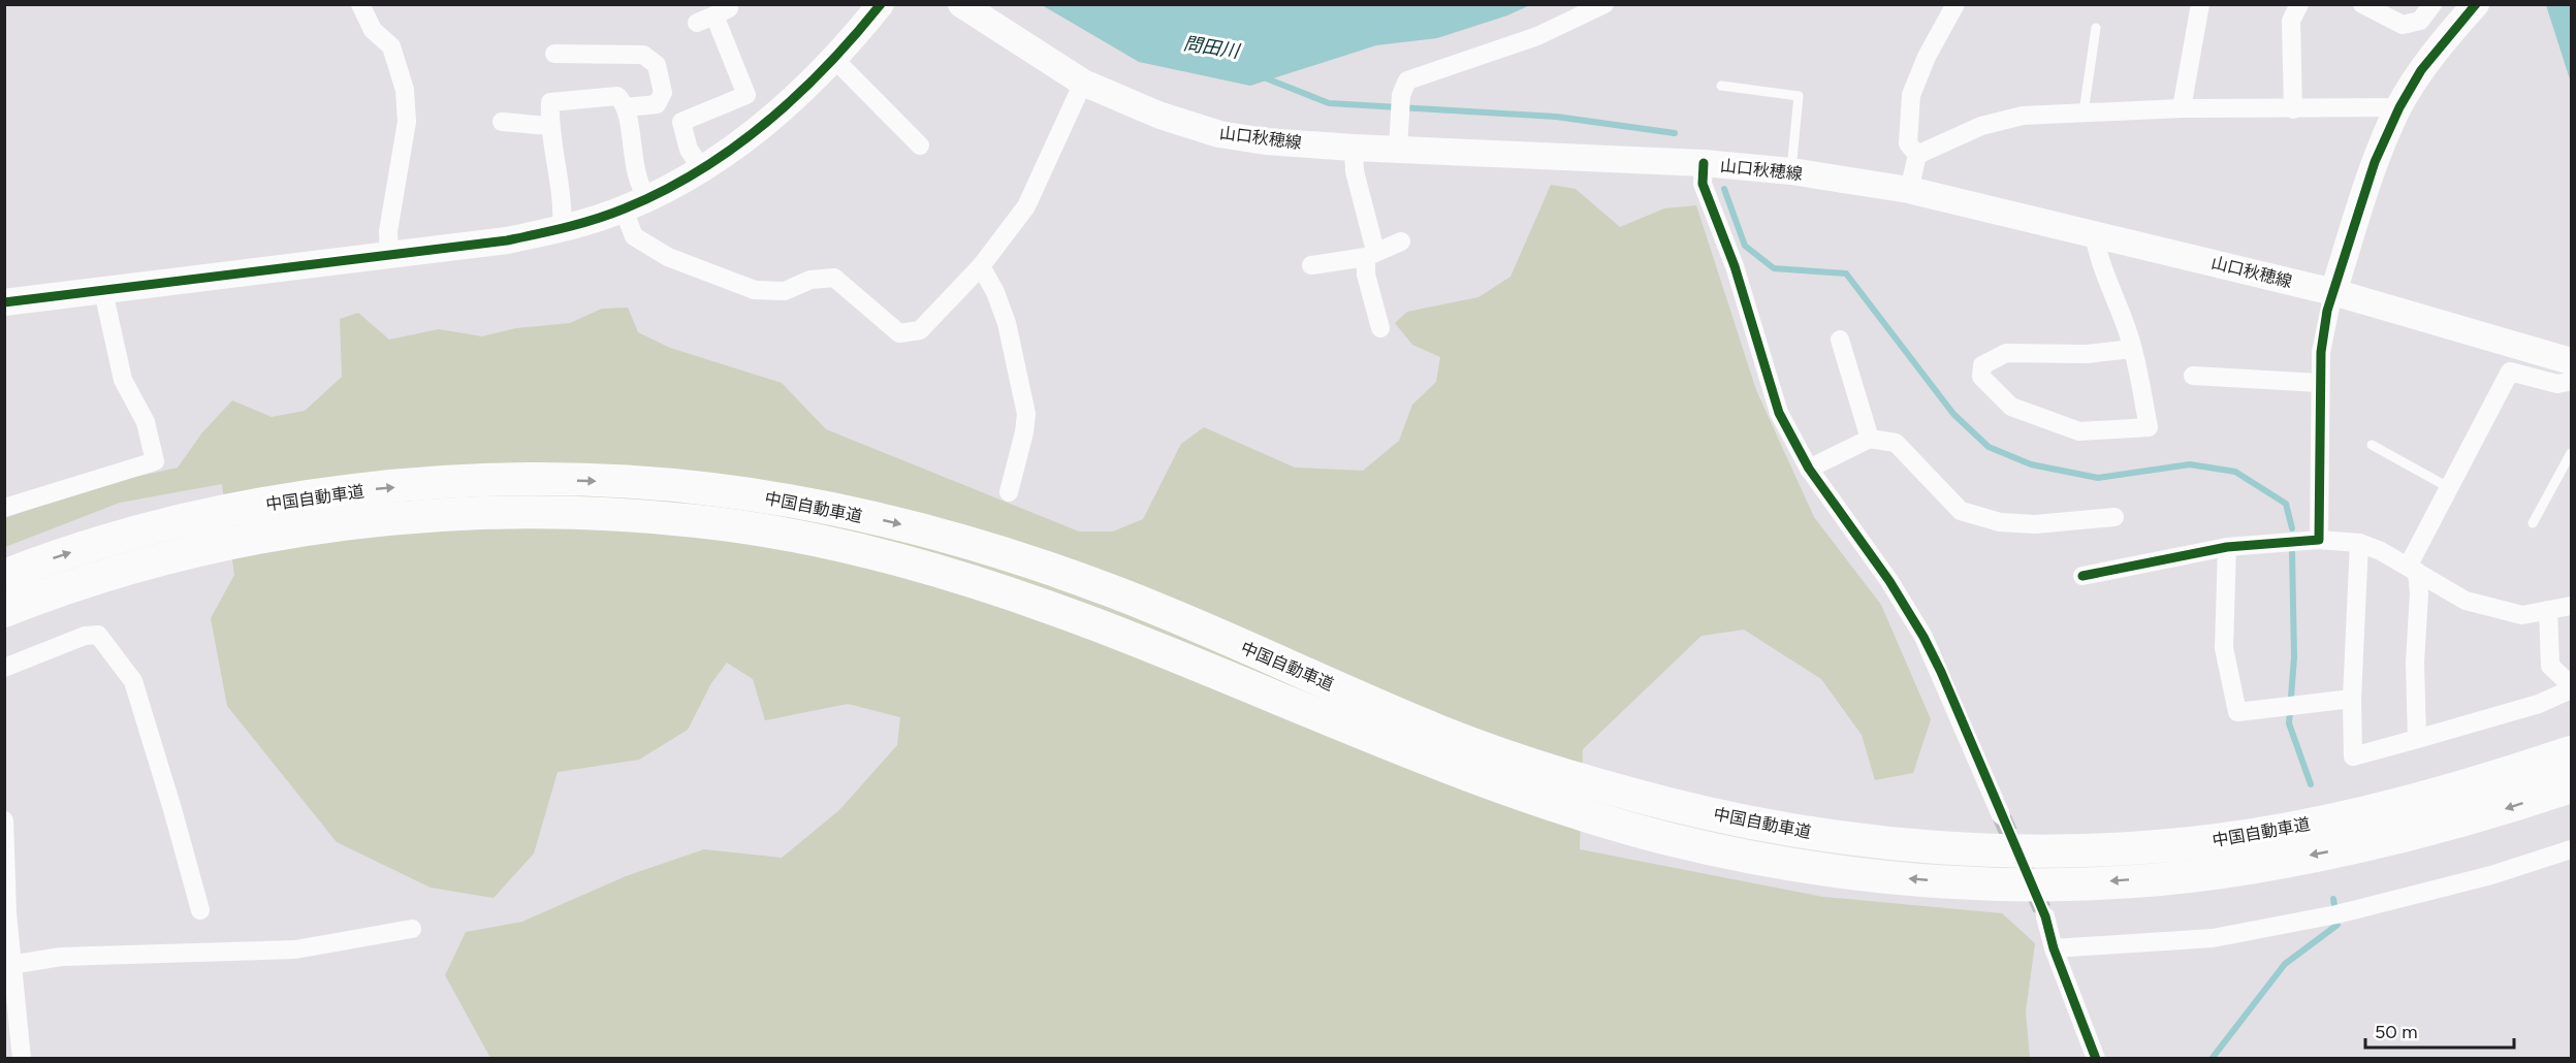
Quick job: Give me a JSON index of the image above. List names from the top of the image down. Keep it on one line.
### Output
{"streets":{"highway":["中国自動車道"],"main road":["山口秋穂線"]},"water":["問田川"],"scale_bar":"50 m"}
